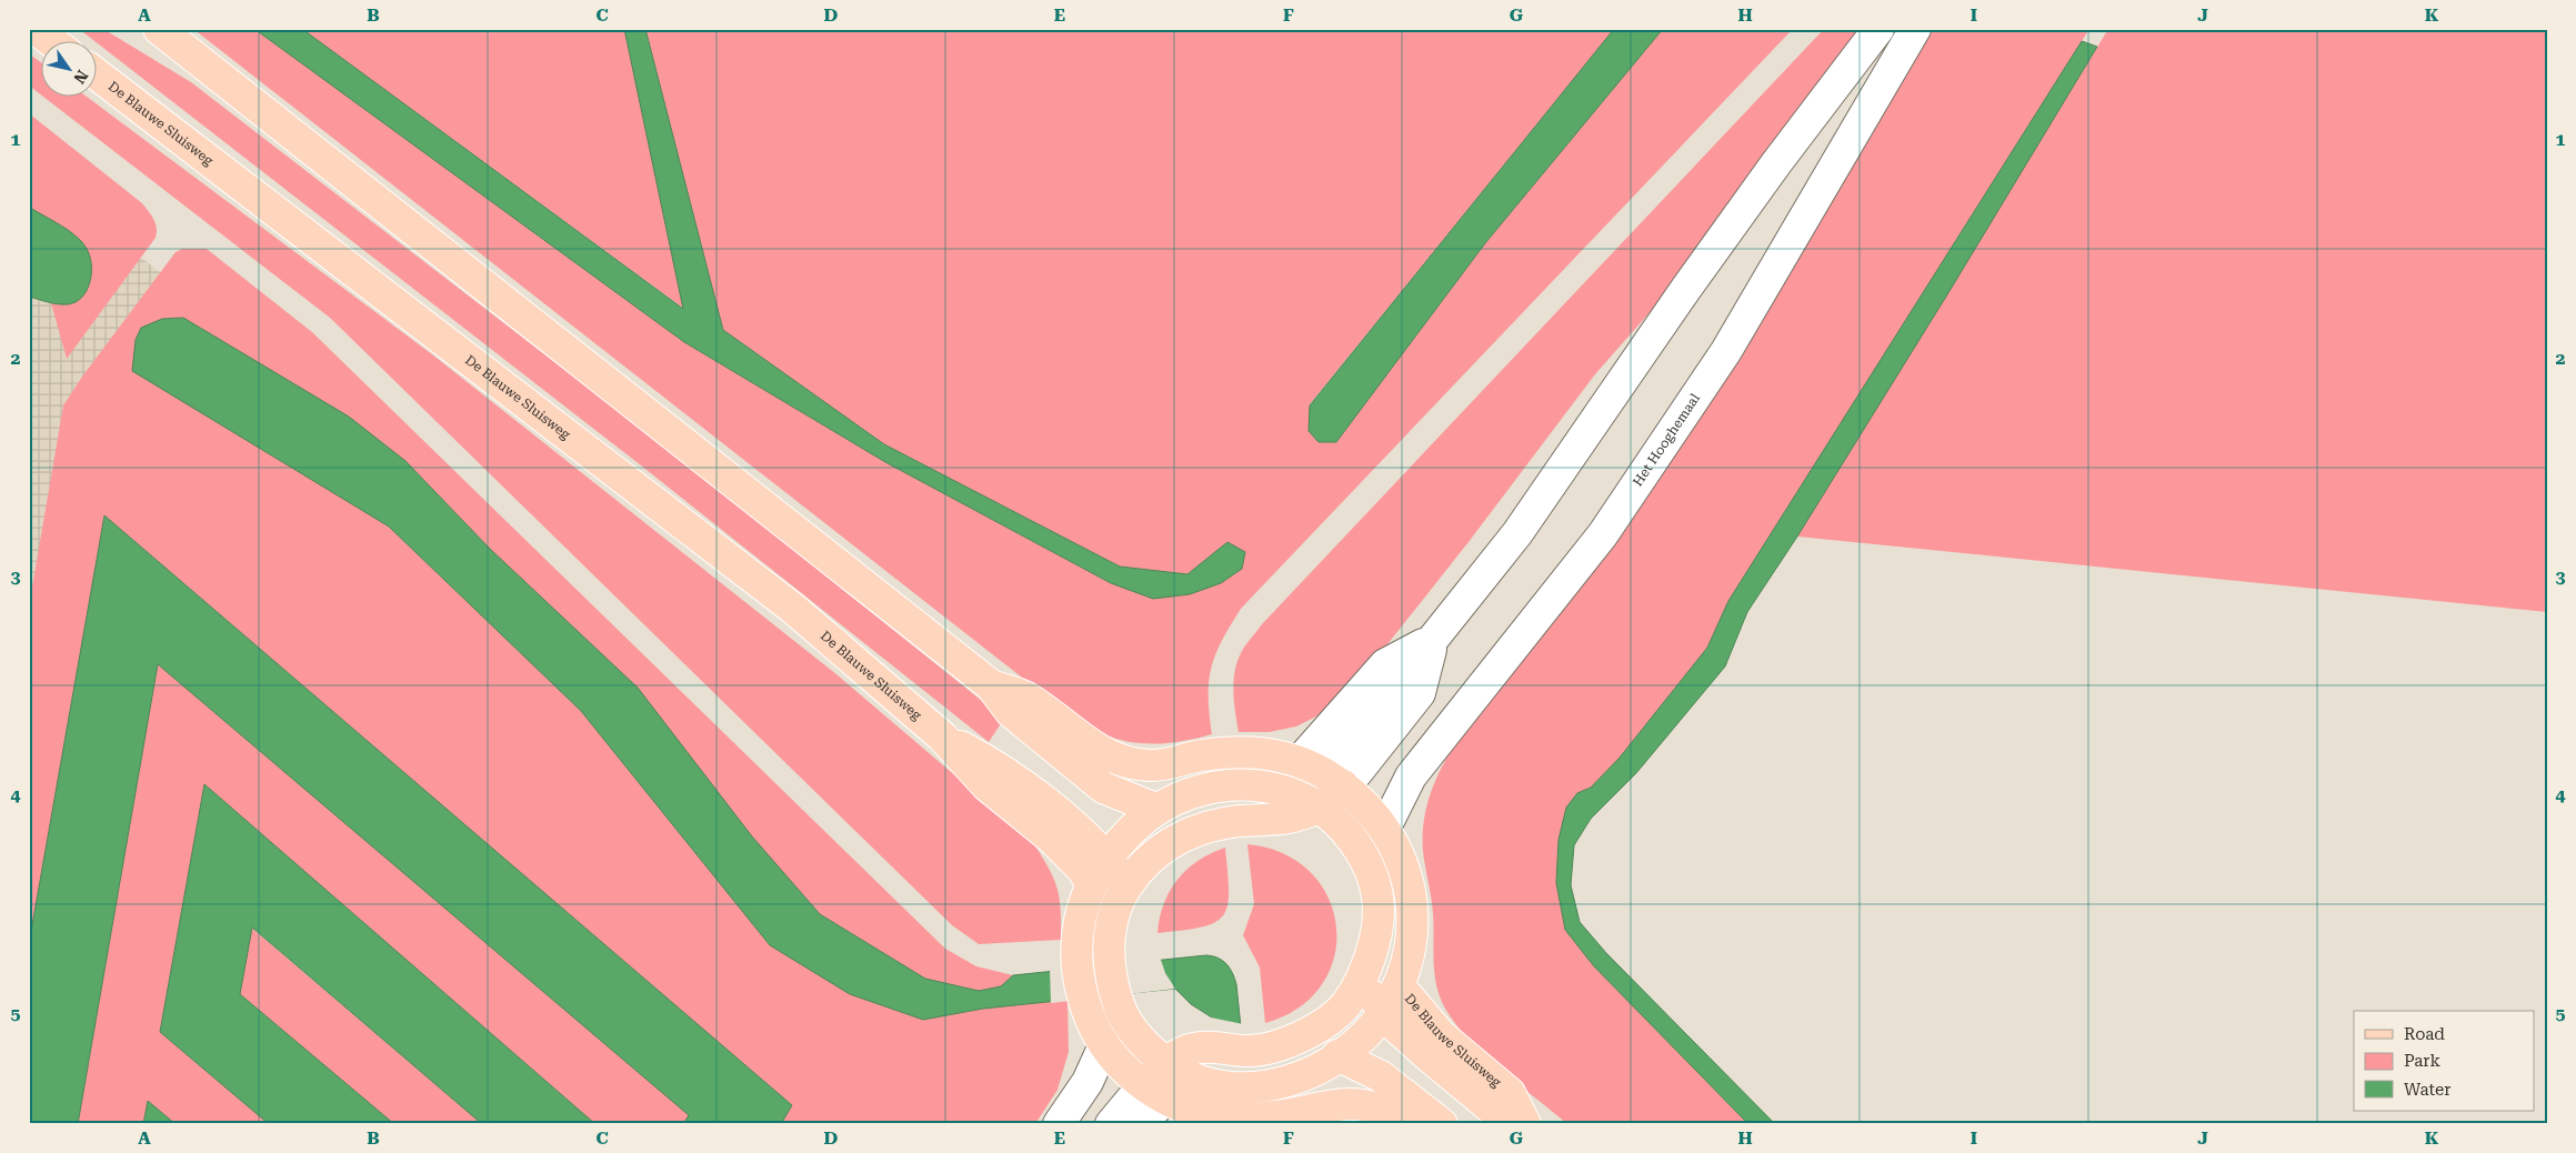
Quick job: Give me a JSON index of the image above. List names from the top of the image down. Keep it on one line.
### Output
{"streets":{"main road":["De Blauwe Sluisweg"],"street":["Het Hooghemaal"]},"legend":["Road","Park","Water"],"north":"bottom right","grid":{"columns":["A","B","C","D","E","F","G","H","I","J","K"],"rows":["1","2","3","4","5"]}}
